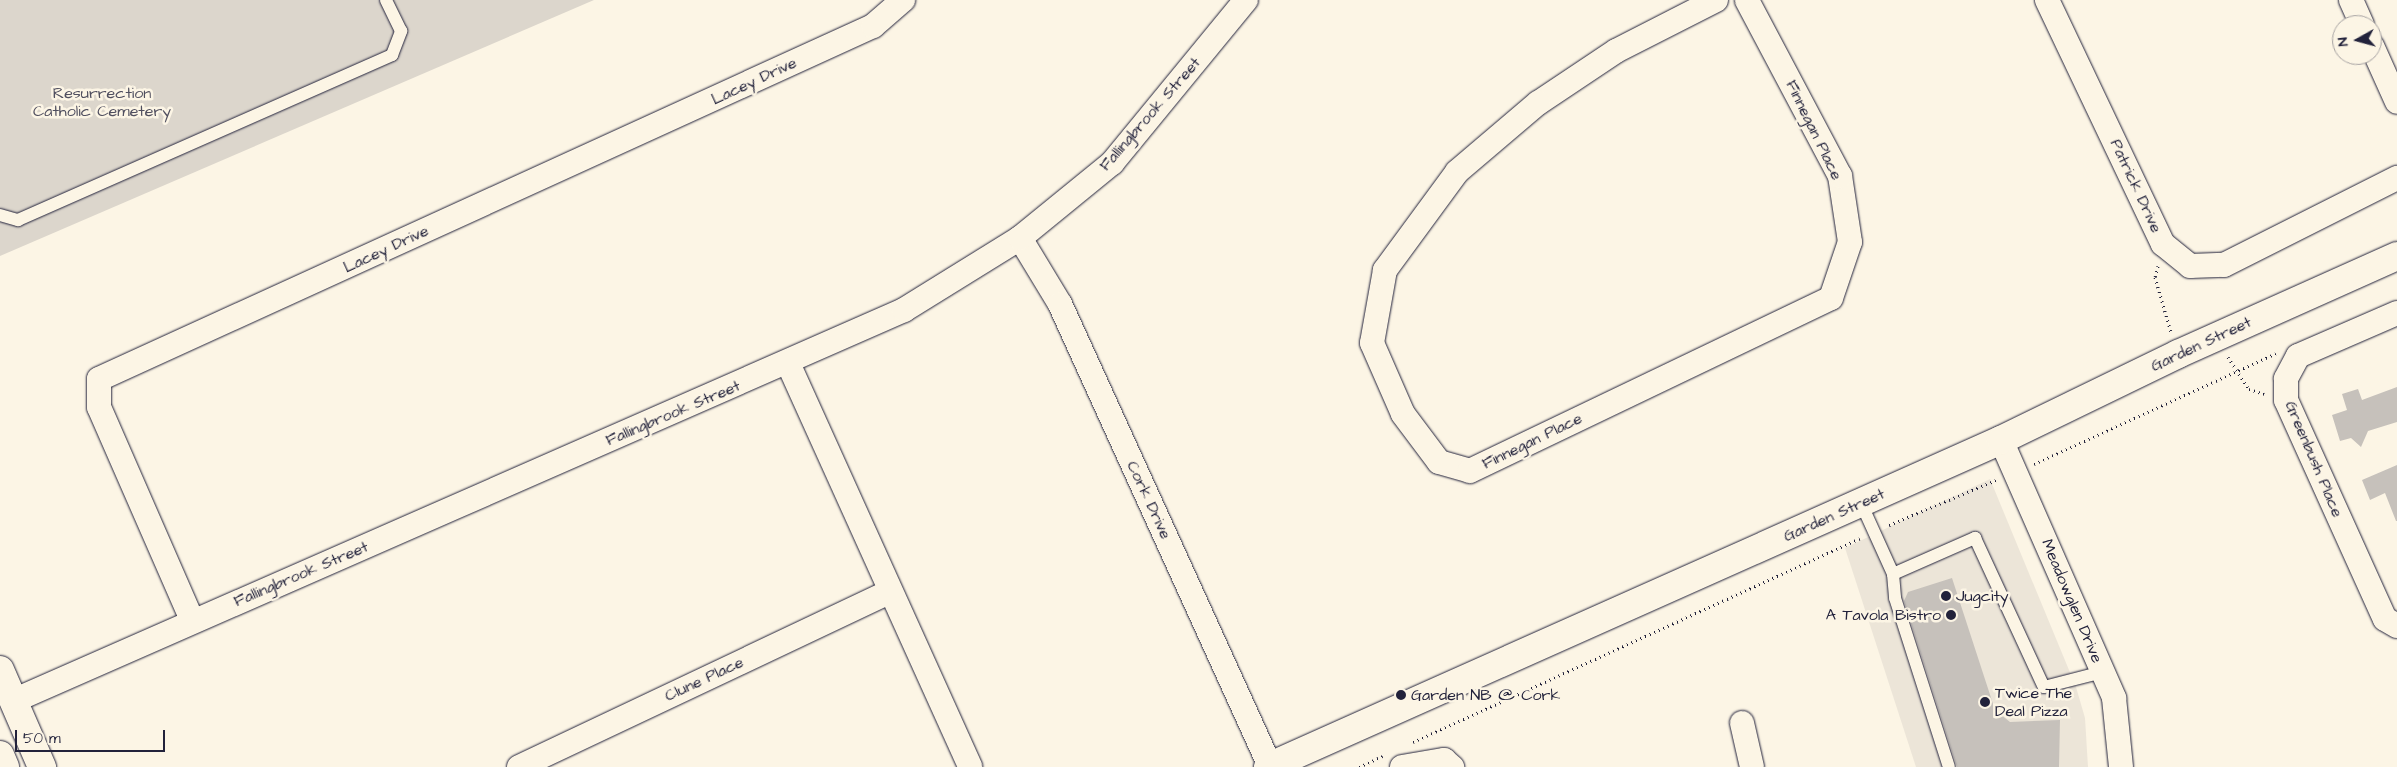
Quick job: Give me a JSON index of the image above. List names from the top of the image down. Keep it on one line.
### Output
{"streets":{"street":["Lacey Drive","Fallingbrook Street","Finnegan Place","Patrick Drive","Garden Street","Greenbush Place","Cork Drive","Meadowglen Drive","Clune Place"]},"crossings":[["Lacey Drive","Fallingbrook Street"],["Fallingbrook Street","Cork Drive"],["Garden Street","Cork Drive"],["Garden Street","Meadowglen Drive"]],"parks":["Resurrection Catholic Cemetery"],"places":["Jugcity","A Tavola Bistro","Garden NB @ Cork","Twice The Deal Pizza"],"scale_bar":"50 m","north":"left"}
